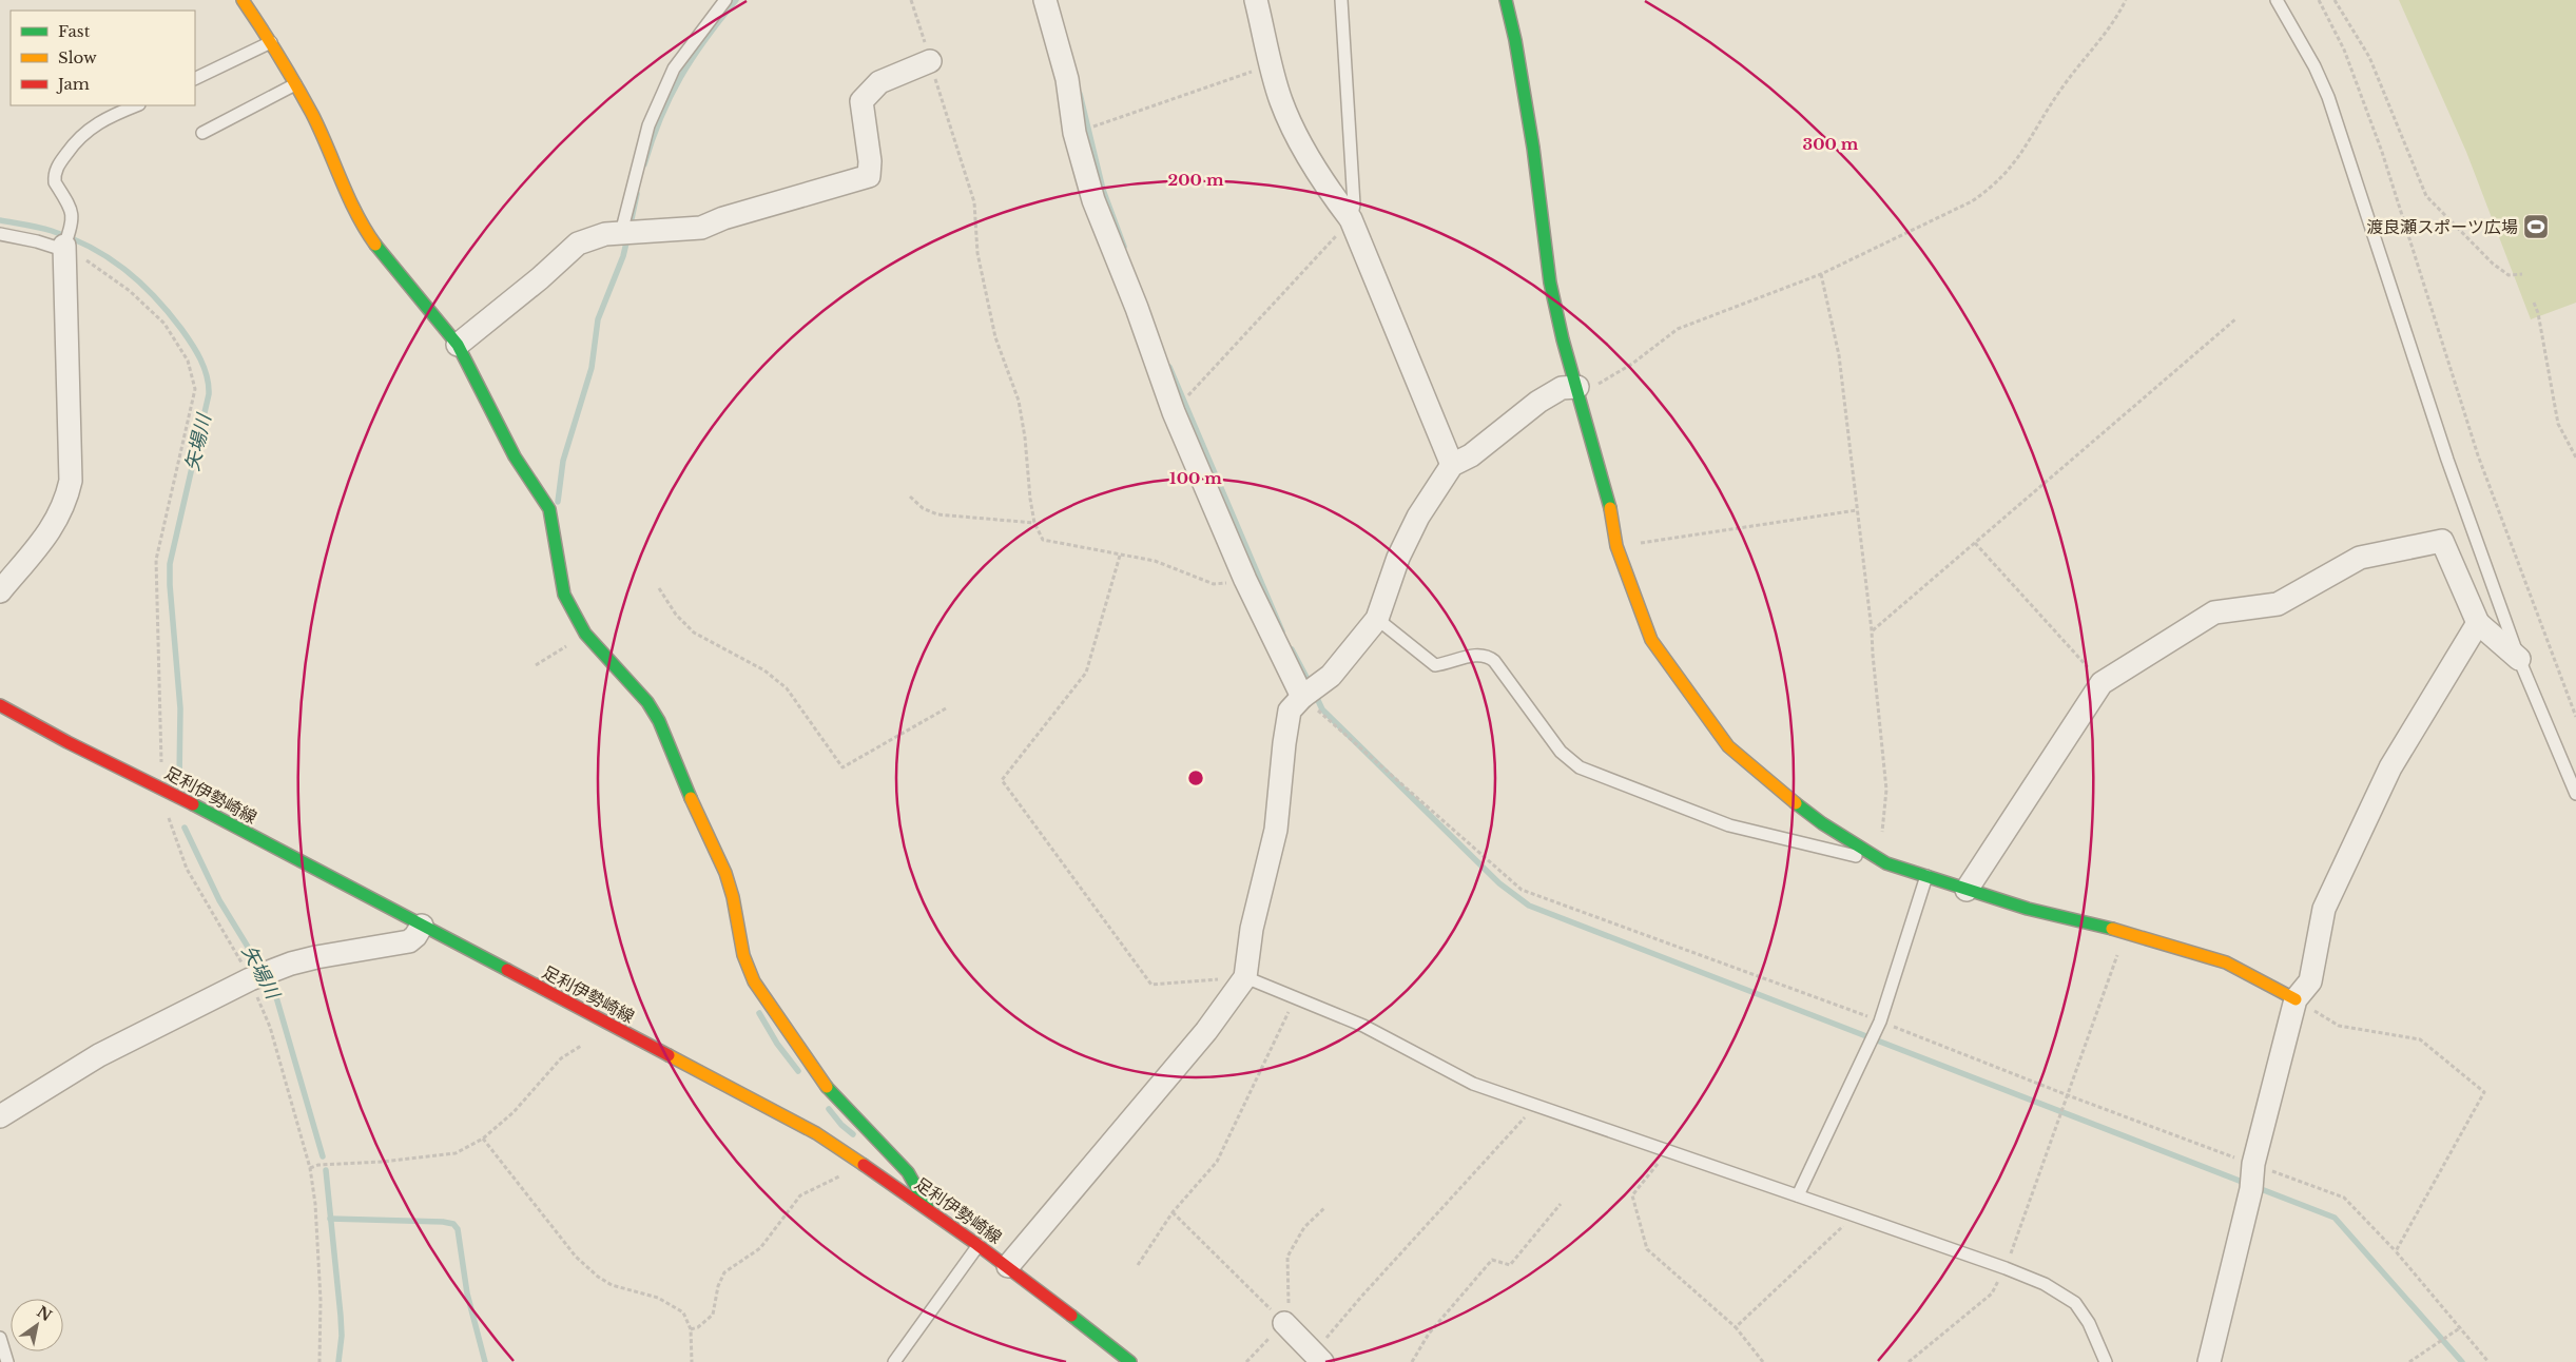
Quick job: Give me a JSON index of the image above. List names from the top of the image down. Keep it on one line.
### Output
{"streets":{"street":["足利伊勢崎線"]},"water":["矢場川"],"places":{"sports":["渡良瀬スポーツ広場"]},"legend":["Fast","Slow","Jam"],"north":"top right","rings":["300 m","200 m","100 m"]}
